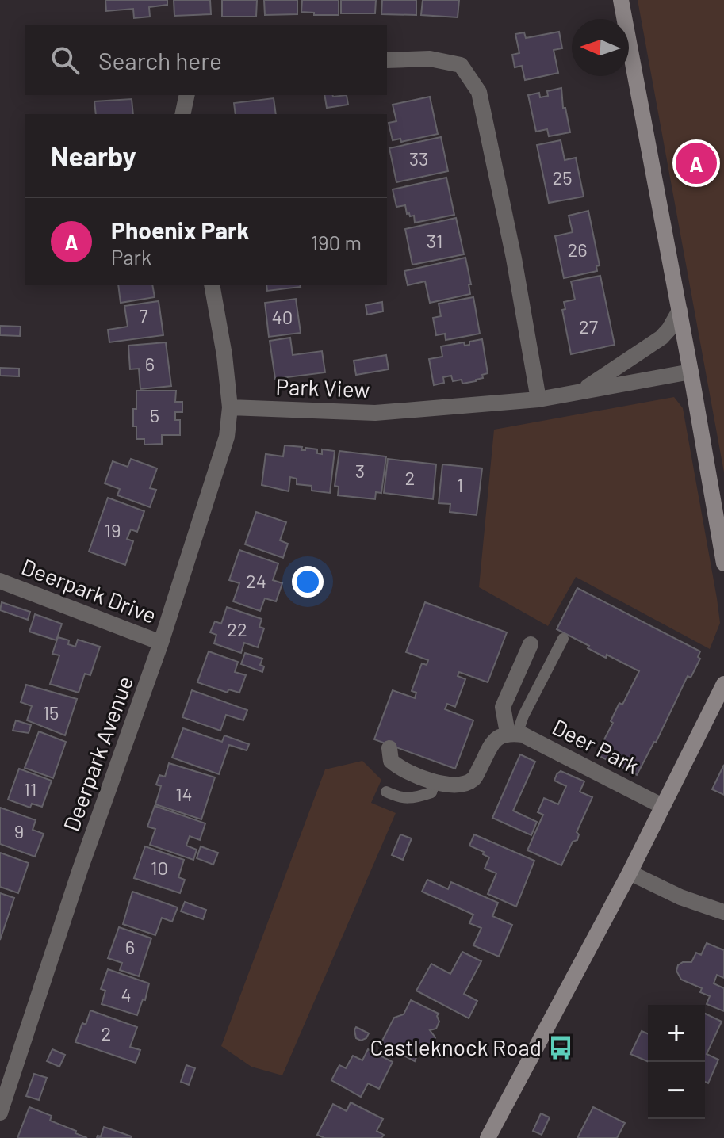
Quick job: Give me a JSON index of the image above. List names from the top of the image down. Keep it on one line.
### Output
{"streets":{"street":["Park View","Deerpark Drive","Deer Park","Deerpark Avenue"]},"crossings":[["Park View","Deerpark Avenue"],["Deerpark Drive","Deerpark Avenue"]],"places":{"bus stop":["Castleknock Road"]},"house_numbers":["33","25","31","26","7","40","27","6","5","3","2","1","19","24","22","15","11","14","9","10","6","4","2"],"north":"left","page":{"search":"Search here","heading":"Nearby","pins":"A","list":[{"mark":"A","name":"Phoenix Park","note":"Park","value":"190 m"}],"map_buttons":["+","−"]}}
